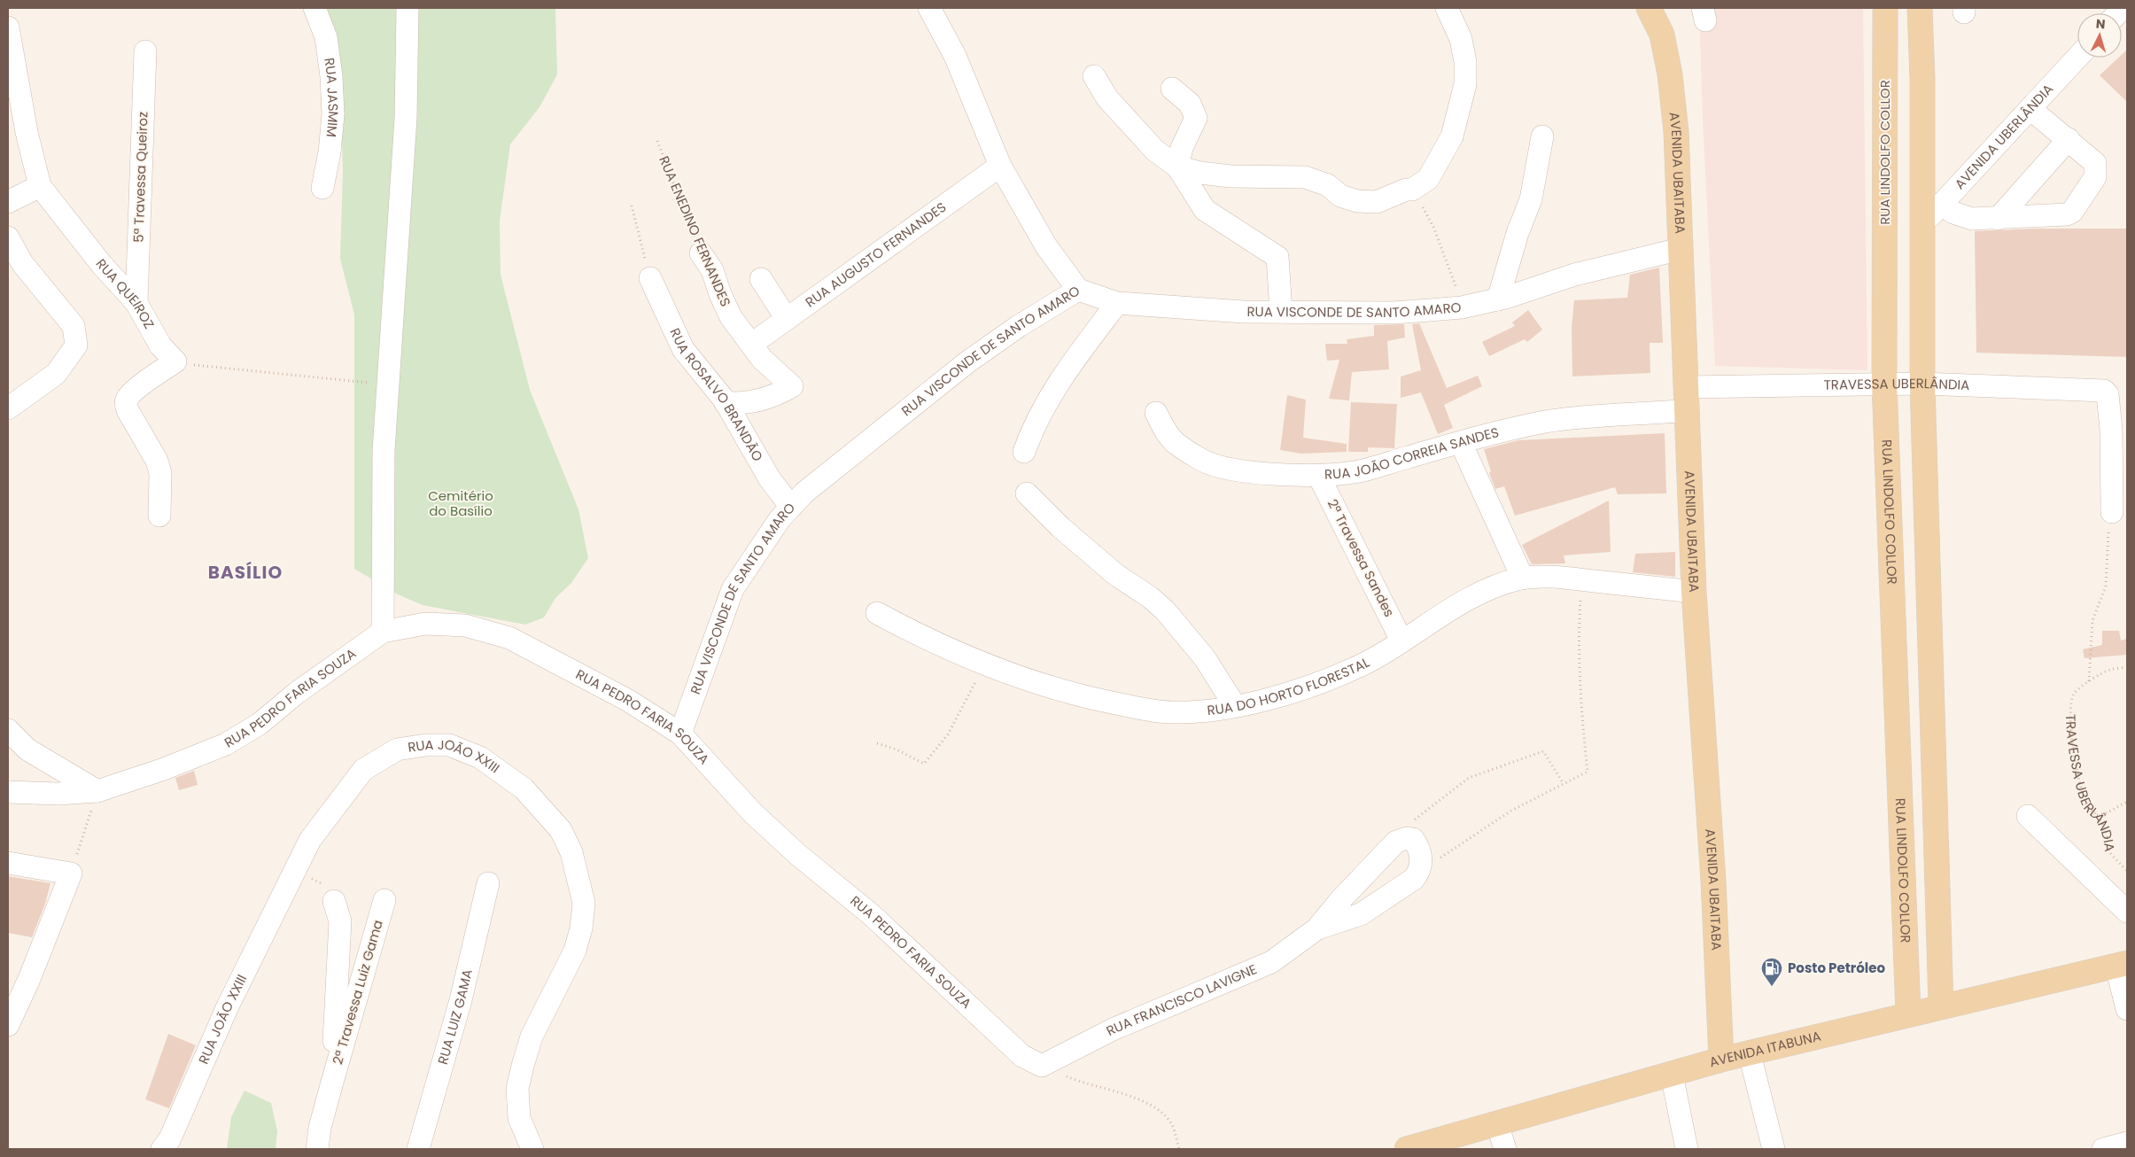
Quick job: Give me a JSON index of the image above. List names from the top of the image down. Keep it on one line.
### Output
{"streets":{"main road":["RUA LINDOLFO COLLOR","AVENIDA UBAITABA","AVENIDA ITABUNA"],"street":["RUA JASMIM","AVENIDA UBERLÂNDIA","5ª Travessa Queiroz","RUA ENEDINO FERNANDES","RUA AUGUSTO FERNANDES","RUA QUEIROZ","RUA VISCONDE DE SANTO AMARO","TRAVESSA UBERLÂNDIA","RUA ROSALVO BRANDÃO","RUA JOÃO CORREIA SANDES","2ª Travessa Sandes","RUA DO HORTO FLORESTAL","RUA PEDRO FARIA SOUZA","RUA JOÃO XXIII","2ª Travessa Luiz Gama","RUA FRANCISCO LAVIGNE","RUA LUIZ GAMA"]},"crossings":[["RUA LINDOLFO COLLOR","TRAVESSA UBERLÂNDIA"],["RUA LINDOLFO COLLOR","AVENIDA ITABUNA"],["AVENIDA UBAITABA","RUA VISCONDE DE SANTO AMARO"],["AVENIDA UBAITABA","TRAVESSA UBERLÂNDIA"],["AVENIDA UBAITABA","RUA JOÃO CORREIA SANDES"],["AVENIDA UBAITABA","RUA DO HORTO FLORESTAL"],["AVENIDA UBAITABA","AVENIDA ITABUNA"],["5ª Travessa Queiroz","RUA QUEIROZ"],["RUA ENEDINO FERNANDES","RUA AUGUSTO FERNANDES"],["RUA ENEDINO FERNANDES","RUA ROSALVO BRANDÃO"],["RUA VISCONDE DE SANTO AMARO","RUA ROSALVO BRANDÃO"],["RUA VISCONDE DE SANTO AMARO","RUA PEDRO FARIA SOUZA"],["TRAVESSA UBERLÂNDIA","RUA JOÃO CORREIA SANDES"],["RUA JOÃO CORREIA SANDES","2ª Travessa Sandes"],["2ª Travessa Sandes","RUA DO HORTO FLORESTAL"],["RUA PEDRO FARIA SOUZA","RUA FRANCISCO LAVIGNE"]],"districts":["BASÍLIO"],"parks":["Cemitério do Basílio"],"places":{"fuel station":["Posto Petróleo"]},"north":"top"}
